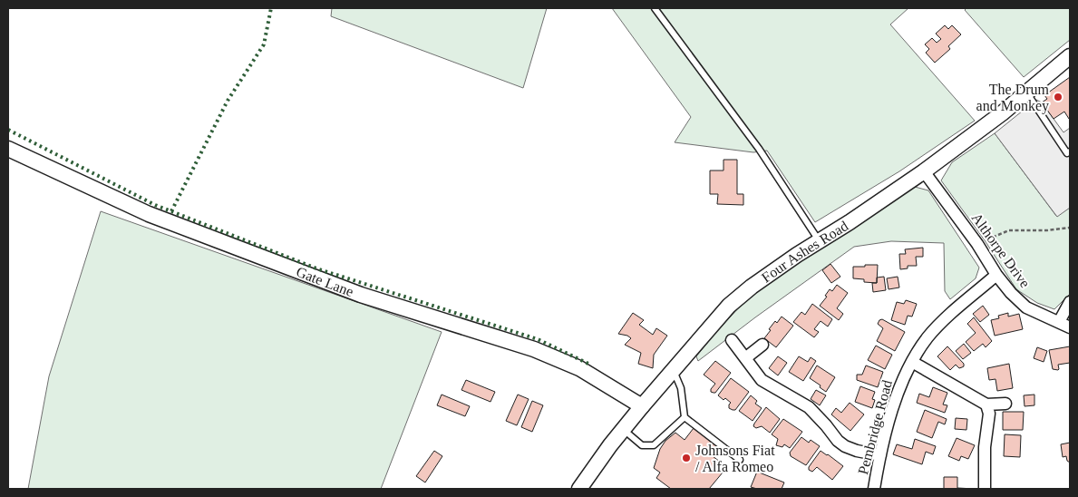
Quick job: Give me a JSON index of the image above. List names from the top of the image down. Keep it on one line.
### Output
{"streets":{"street":["Althorpe Drive","Four Ashes Road","Gate Lane","Pembridge Road"]},"crossings":[["Althorpe Drive","Four Ashes Road"],["Althorpe Drive","Pembridge Road"],["Four Ashes Road","Gate Lane"]],"places":["The Drum and Monkey","Johnsons Fiat / Alfa Romeo"]}
